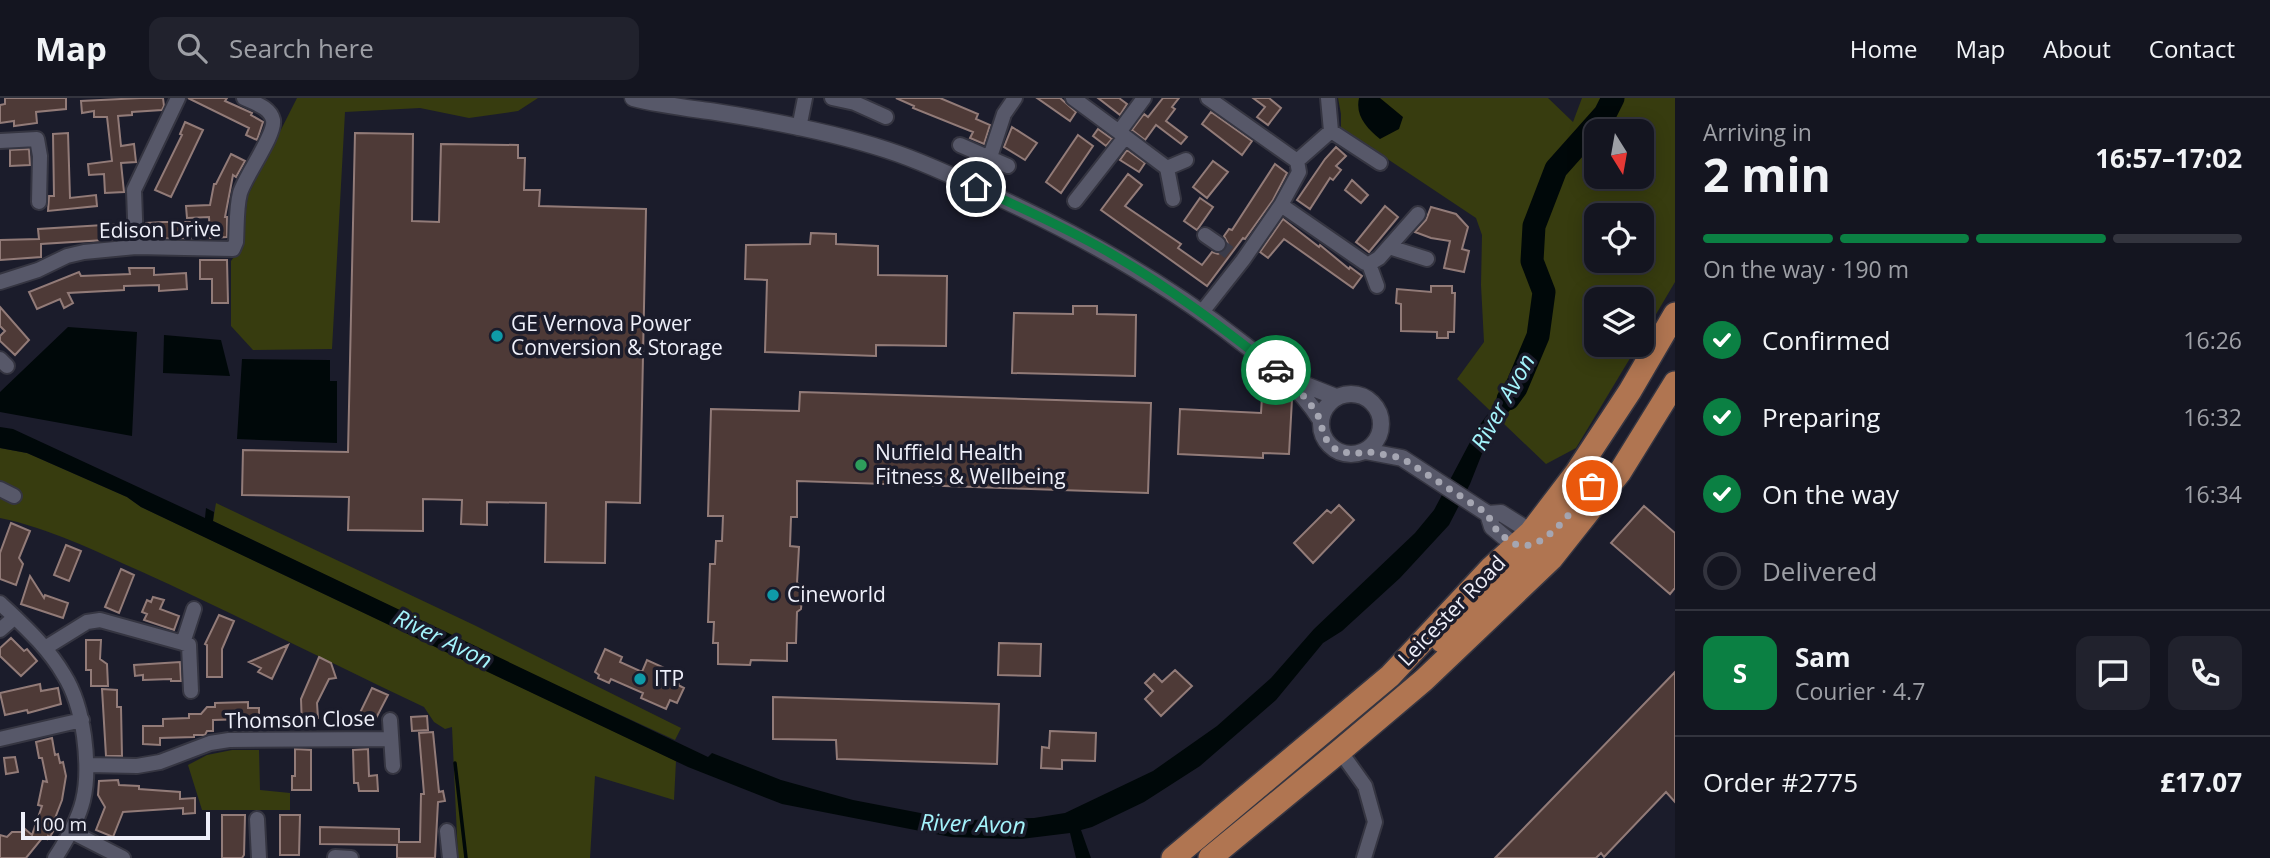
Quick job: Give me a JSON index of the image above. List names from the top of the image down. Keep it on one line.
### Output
{"streets":{"highway":["Leicester Road"],"street":["Edison Drive","Thomson Close"]},"water":["River Avon"],"places":["GE Vernova Power Conversion & Storage","Nuffield Health Fitness & Wellbeing","Cineworld","ITP"],"scale_bar":"100 m","north":"bottom","page":{"header":"Map","search":"Search here","nav":["Home","Map","About","Contact"],"heading":["2 min","Arriving in","16:57–17:02"],"panel":["Sam","Courier · 4.7","Order #2775","£17.07"],"bar":"On the way · 190 m","list":[["Confirmed","16:26"],["Preparing","16:32"],["On the way","16:34"],"Delivered"],"round":"S","scale":"100 m"}}
